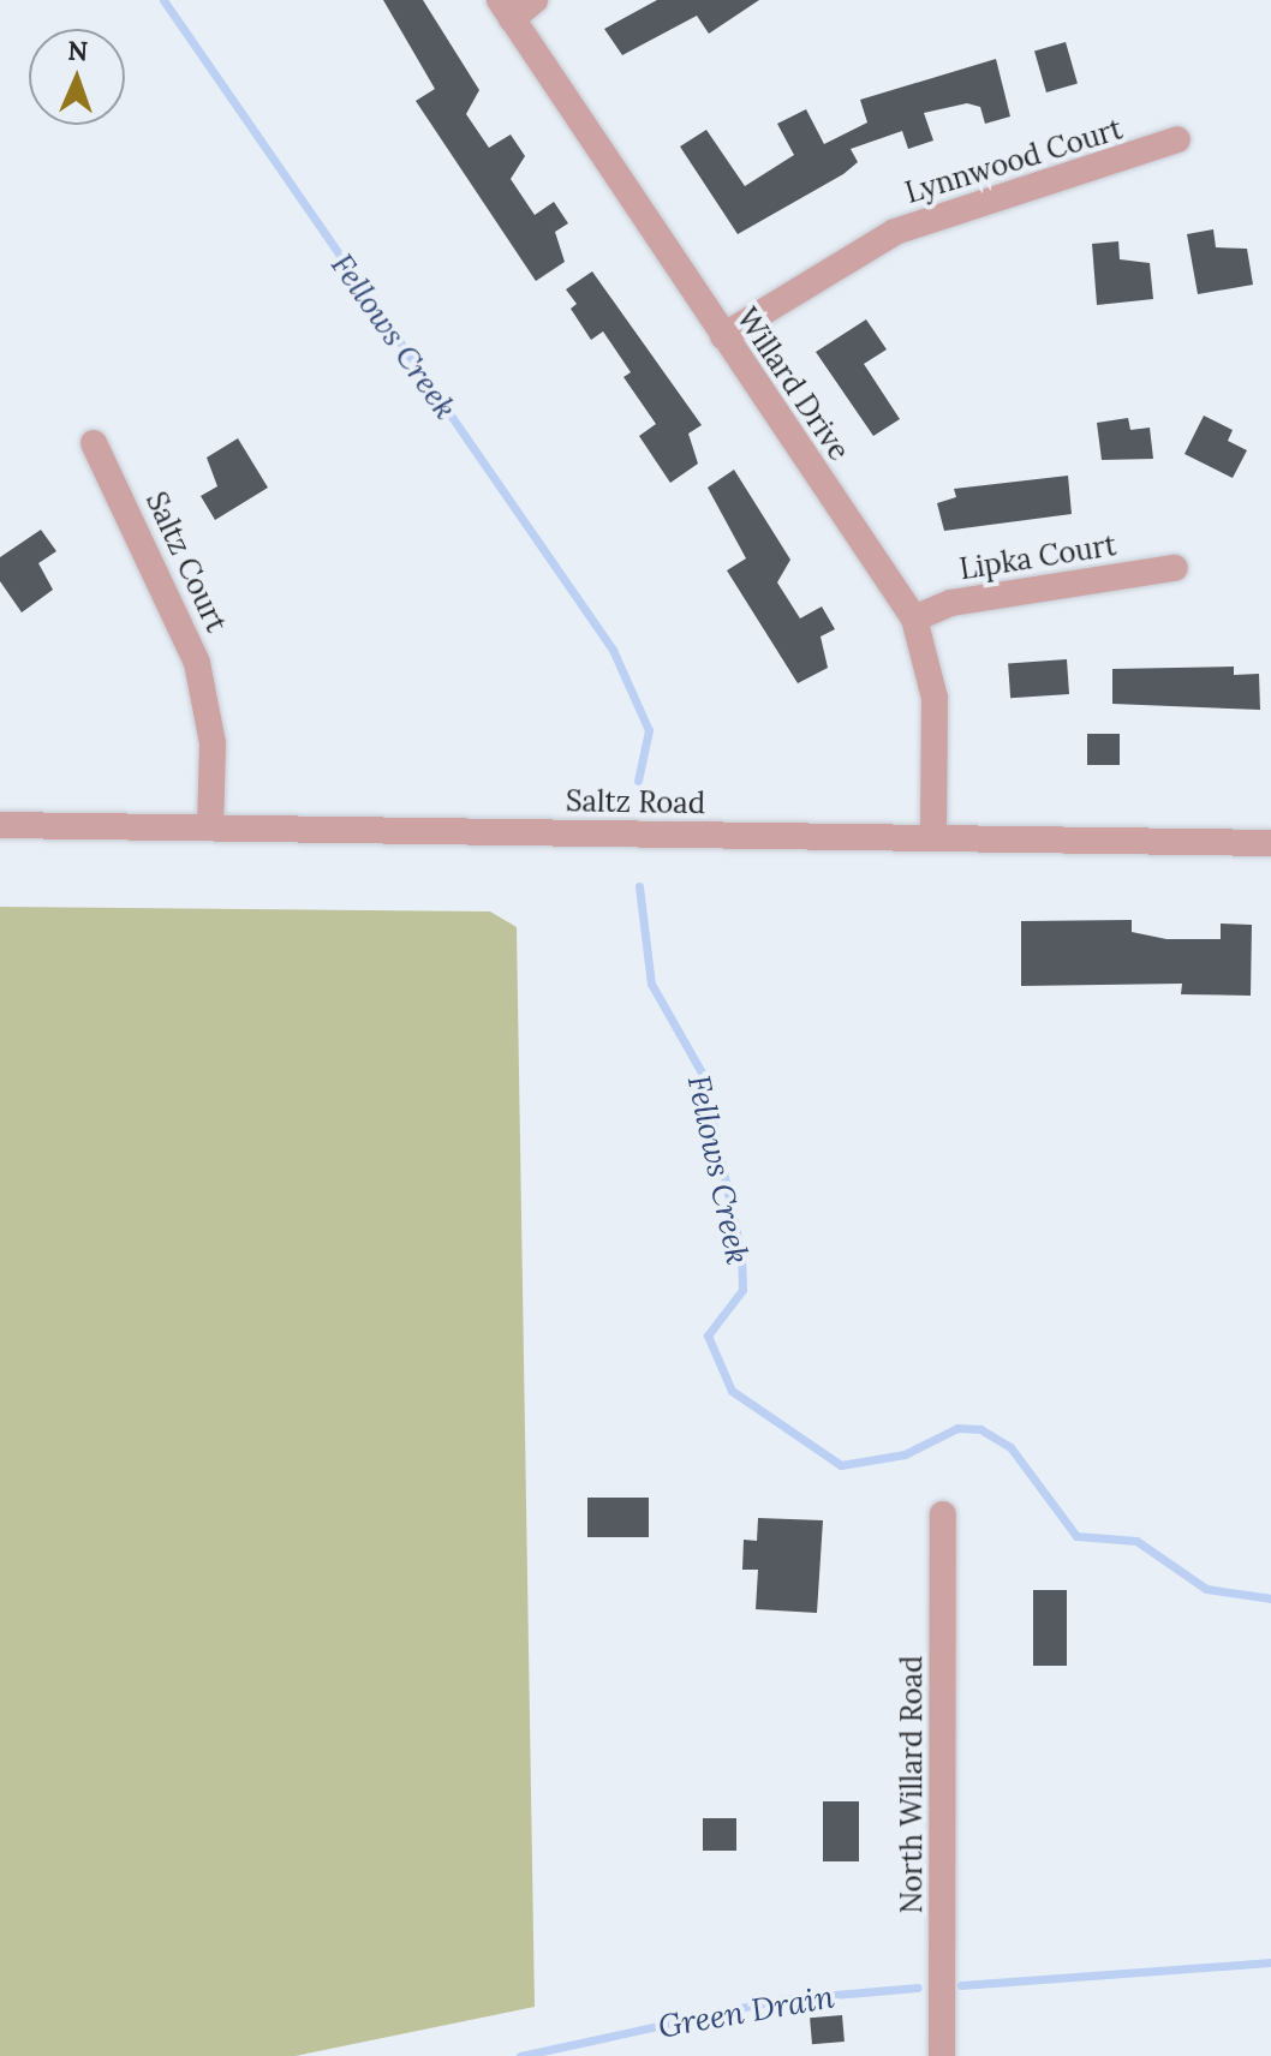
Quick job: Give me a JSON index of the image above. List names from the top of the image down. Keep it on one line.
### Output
{"streets":{"street":["Lynnwood Court","Willard Drive","Lipka Court","Saltz Court","Saltz Road","North Willard Road"]},"crossings":[["Lynnwood Court","Willard Drive"],["Willard Drive","Lipka Court"],["Willard Drive","Saltz Road"],["Saltz Court","Saltz Road"]],"water":["Fellows Creek","Green Drain"],"north":"top"}
